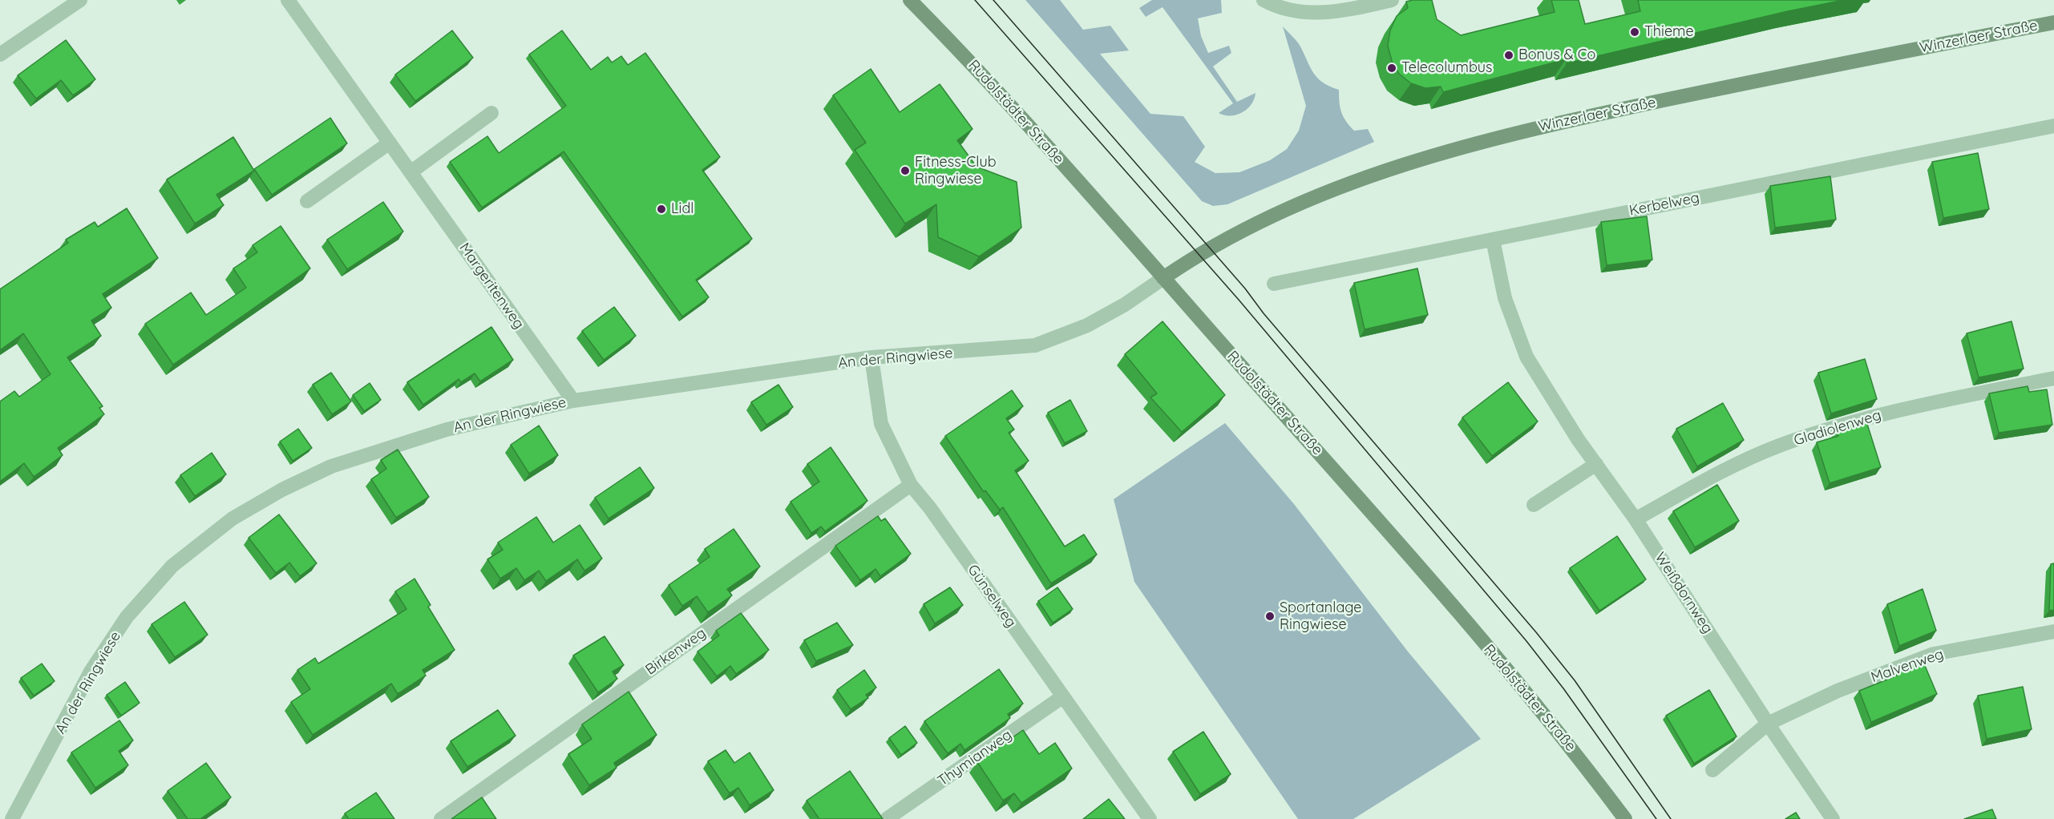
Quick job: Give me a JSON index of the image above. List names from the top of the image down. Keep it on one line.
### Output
{"streets":{"main road":["Winzerlaer Straße","Rudolstädter Straße"],"street":["Kerbelweg","Margeritenweg","An der Ringwiese","Gladiolenweg","Weißdornweg","Günselweg","Birkenweg","Malvenweg","Thymianweg"]},"crossings":[["Winzerlaer Straße","Rudolstädter Straße"],["Winzerlaer Straße","An der Ringwiese"],["Rudolstädter Straße","An der Ringwiese"],["Kerbelweg","Weißdornweg"],["Margeritenweg","An der Ringwiese"],["An der Ringwiese","Günselweg"],["Gladiolenweg","Weißdornweg"],["Weißdornweg","Malvenweg"],["Günselweg","Birkenweg"],["Günselweg","Thymianweg"]],"places":["Thieme","Bonus & Co","Telecolumbus","Fitness-Club Ringwiese","Lidl","Sportanlage Ringwiese"]}
